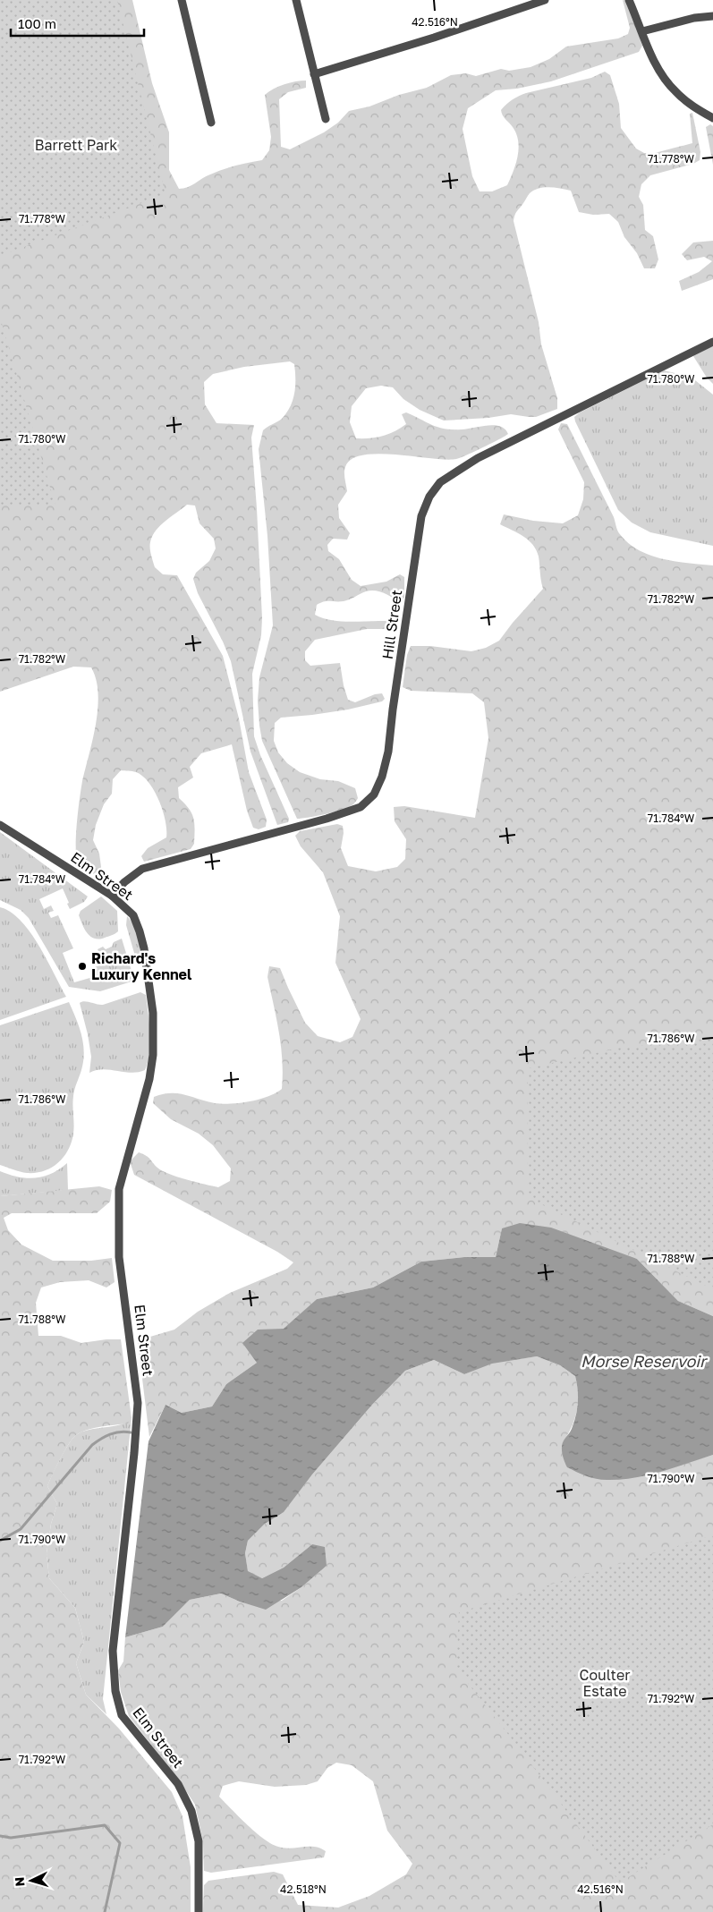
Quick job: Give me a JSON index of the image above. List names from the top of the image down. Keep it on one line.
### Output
{"streets":{"street":["Hill Street","Elm Street"]},"crossings":[["Hill Street","Elm Street"]],"water":["Morse Reservoir"],"parks":["Barrett Park","Coulter Estate"],"places":["Richard's Luxury Kennel"],"scale_bar":"100 m","north":"left","coordinates":["42.516°N","71.778°W","71.780°W","71.782°W","71.784°W","71.786°W","71.788°W","71.790°W","71.792°W","42.518°N"]}
